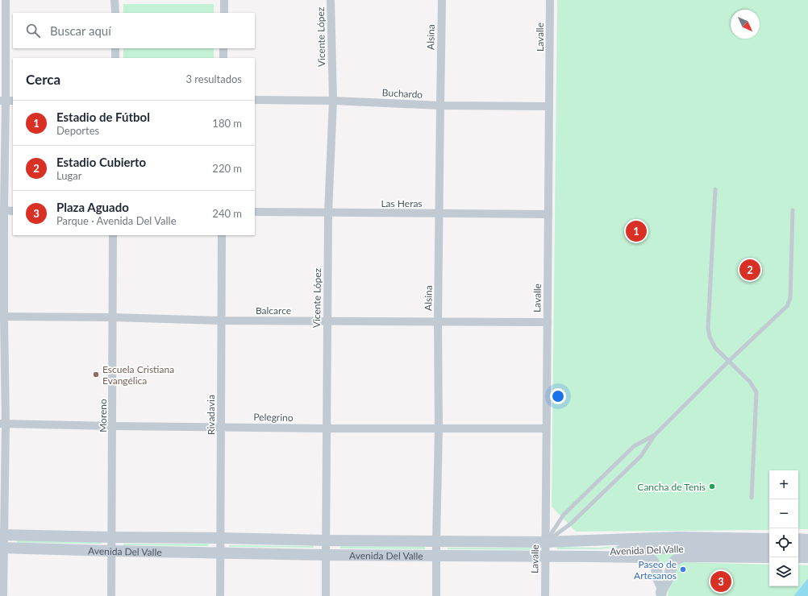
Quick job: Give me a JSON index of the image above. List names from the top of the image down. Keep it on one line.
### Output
{"streets":{"main road":["Avenida Del Valle"],"street":["Vicente López","Alsina","Lavalle","Buchardo","Las Heras","Balcarce","Rivadavia","Moreno","Pelegrino"]},"crossings":[["Vicente López","Buchardo"],["Vicente López","Las Heras"],["Vicente López","Balcarce"],["Vicente López","Pelegrino"],["Vicente López","Avenida Del Valle"],["Alsina","Buchardo"],["Alsina","Las Heras"],["Alsina","Balcarce"],["Alsina","Pelegrino"],["Alsina","Avenida Del Valle"],["Lavalle","Buchardo"],["Lavalle","Las Heras"],["Lavalle","Balcarce"],["Lavalle","Pelegrino"],["Lavalle","Avenida Del Valle"],["Balcarce","Rivadavia"],["Balcarce","Moreno"],["Rivadavia","Pelegrino"],["Rivadavia","Avenida Del Valle"],["Moreno","Pelegrino"],["Moreno","Avenida Del Valle"]],"places":["Escuela Cristiana Evangélica","Cancha de Tenis","Paseo de Artesanos"],"north":"bottom right","page":{"search":"Buscar aquí","heading":["Cerca","3 resultados"],"list":[{"mark":"1","name":"Estadio de Fútbol","note":"Deportes","value":"180 m"},{"mark":"2","name":"Estadio Cubierto","note":"Lugar","value":"220 m"},{"mark":"3","name":"Plaza Aguado","note":"Parque · Avenida Del Valle","value":"240 m"}],"pins":["1","2","3"],"map_buttons":["+","−"]}}
